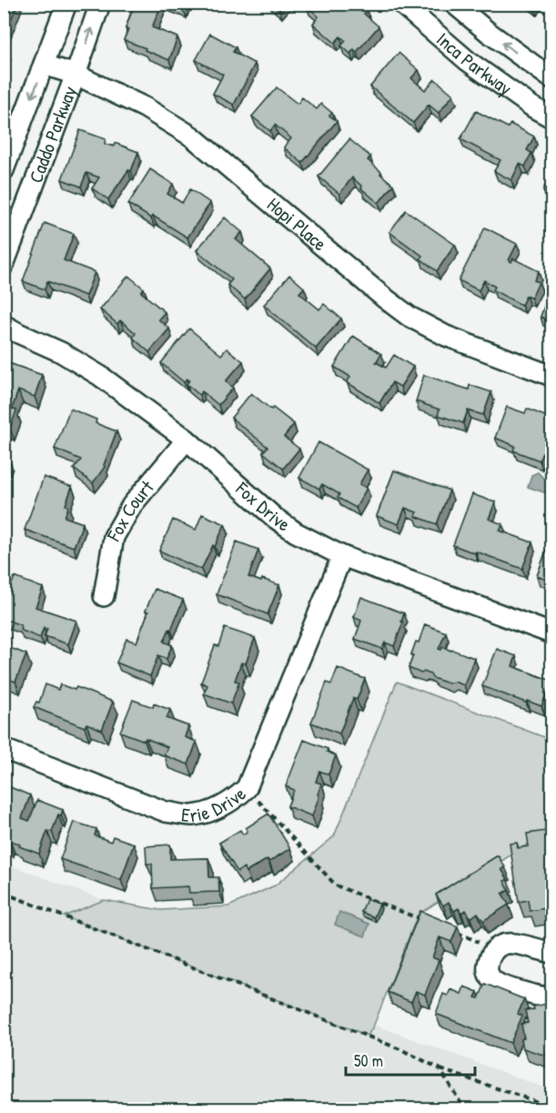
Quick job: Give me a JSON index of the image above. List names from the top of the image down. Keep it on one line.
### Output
{"streets":{"street":["Inca Parkway","Caddo Parkway","Hopi Place","Fox Drive","Fox Court","Erie Drive"]},"crossings":[["Caddo Parkway","Hopi Place"],["Fox Drive","Fox Court"],["Fox Drive","Erie Drive"]],"scale_bar":"50 m"}
